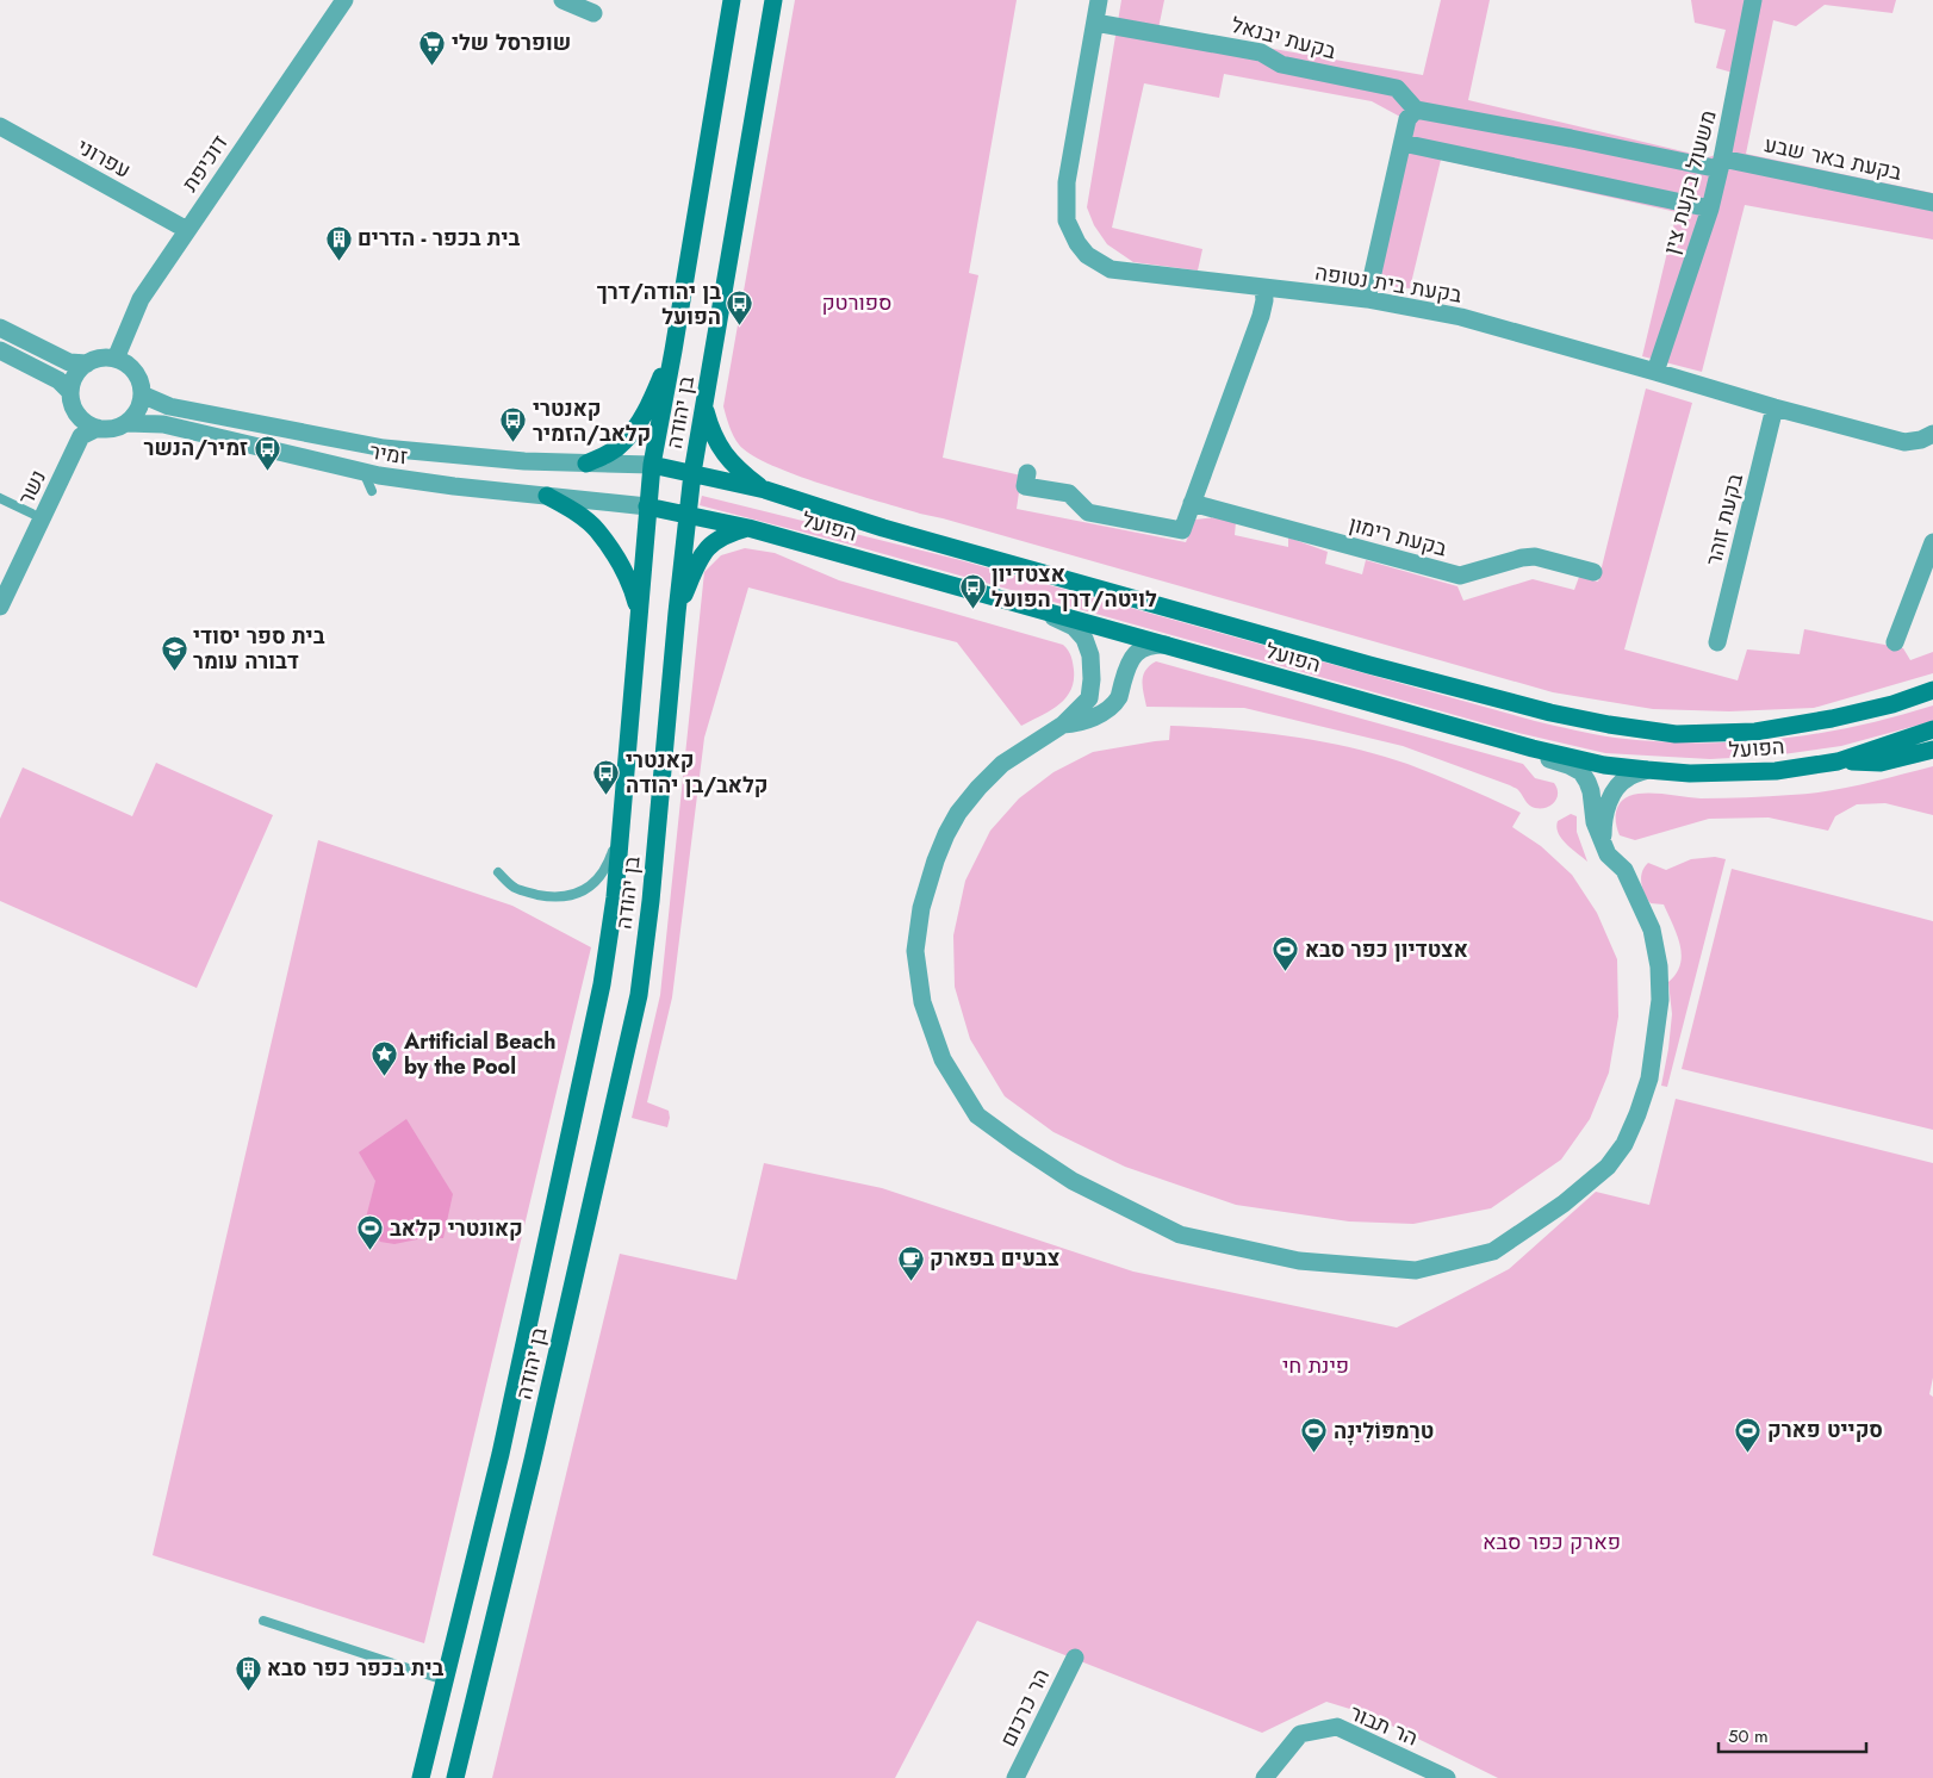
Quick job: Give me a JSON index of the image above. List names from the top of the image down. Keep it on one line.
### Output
{"streets":{"main road":["בן יהודה","הפועל"],"street":["בקעת יבנאל","עפרוני","בקעת באר שבע","דוכיפת","משעול בקעת צין","בקעת בית נטופה","זמיר","נשר","בקעת זוהר","בקעת רימון","הר כרכום","הר תבור"]},"crossings":[["בקעת יבנאל","בקעת בית נטופה"],["עפרוני","דוכיפת"],["בקעת באר שבע","משעול בקעת צין"],["דוכיפת","זמיר"],["דוכיפת","נשר"],["משעול בקעת צין","בקעת בית נטופה"],["בקעת בית נטופה","בקעת זוהר"],["בן יהודה","זמיר"],["בן יהודה","הפועל"],["זמיר","נשר"],["זמיר","הפועל"]],"parks":["ספורטק","פינת חי","פארק כפר סבא"],"places":{"supermarket":["שופרסל שלי"],"building":["בית בכפר - הדרים","בית בכפר כפר סבא"],"bus stop":["בן יהודה/דרך הפועל","קאנטרי קלאב/הזמיר","זמיר/הנשר","אצטדיון לויטה/דרך הפועל","קאנטרי קלאב/בן יהודה"],"school or university":["בית ספר יסודי דבורה עומר"],"sports":["אצטדיון כפר סבא","קאונטרי קלאב","סקייט פארק","טרַמפּוֹלִינָה"],"place":["Artificial Beach by the Pool"],"cafe":["צבעים בפארק"]},"scale_bar":"50 m"}
